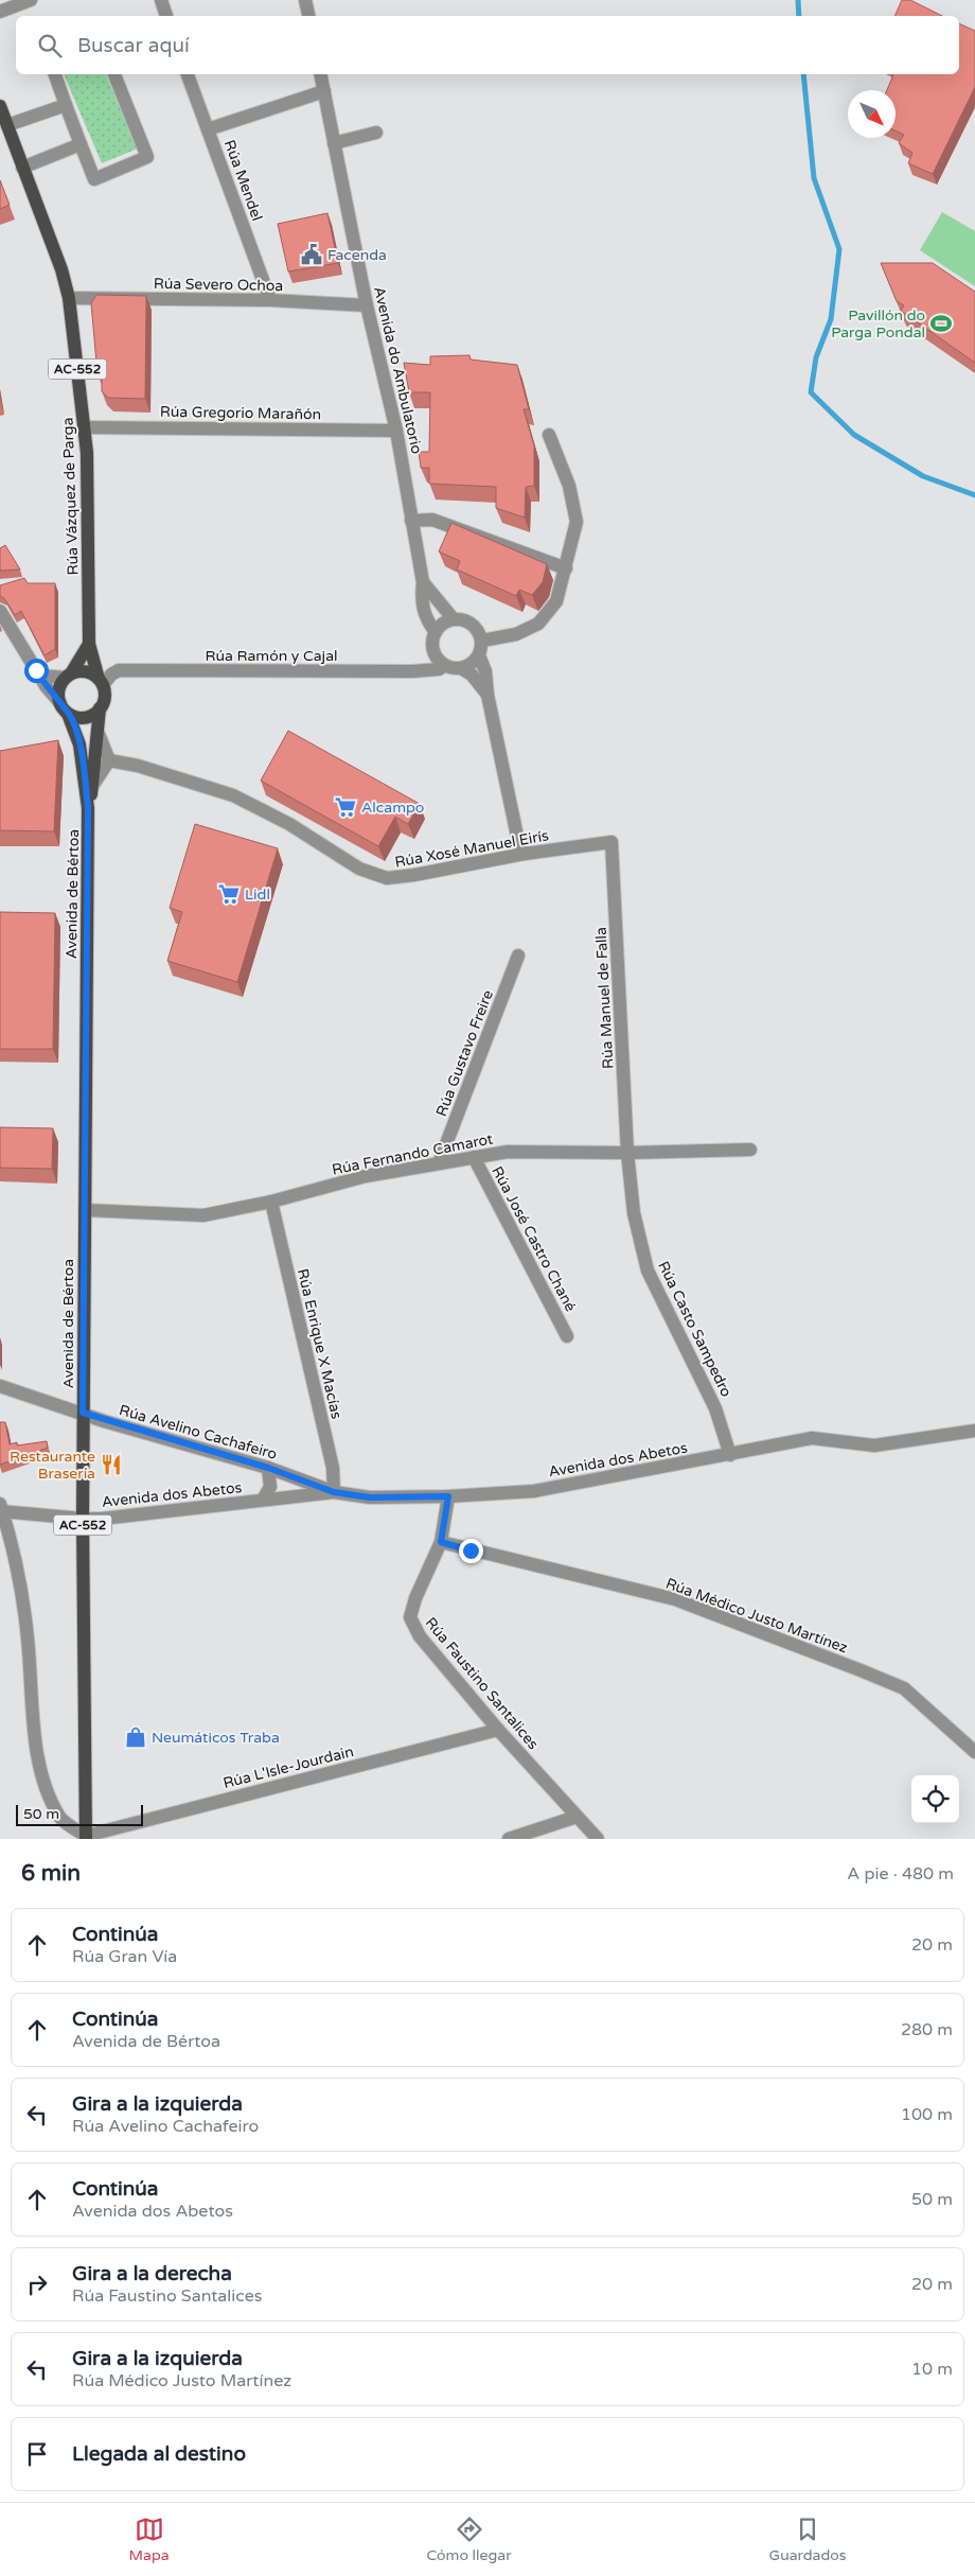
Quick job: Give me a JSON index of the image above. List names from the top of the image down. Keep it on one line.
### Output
{"streets":{"main road":["AC-552","Rúa Vázquez de Parga","Avenida de Bértoa"],"street":["Rúa Mendel","Rúa Severo Ochoa","Avenida do Ambulatorio","Rúa Gregorio Marañón","Rúa Ramón y Cajal","Rúa Xosé Manuel Eirís","Rúa Manuel de Falla","Rúa Gustavo Freire","Rúa Fernando Camarot","Rúa José Castro Chané","Rúa Casto Sampedro","Rúa Enrique X Macías","Rúa Avelino Cachafeiro","Avenida dos Abetos","Rúa Médico Justo Martínez","Rúa Faustino Santalices","Rúa L'Isle-Jourdain"]},"crossings":[["Rúa Mendel","Rúa Severo Ochoa"],["Rúa Severo Ochoa","Avenida do Ambulatorio"],["Rúa Severo Ochoa","Rúa Vázquez de Parga"],["AC-552","Rúa Vázquez de Parga"],["AC-552","Rúa Ramón y Cajal"],["AC-552","Avenida de Bértoa"],["Avenida do Ambulatorio","Rúa Gregorio Marañón"],["Avenida do Ambulatorio","Rúa Ramón y Cajal"],["Rúa Gregorio Marañón","Rúa Vázquez de Parga"],["Rúa Vázquez de Parga","Rúa Ramón y Cajal"],["Rúa Vázquez de Parga","Avenida de Bértoa"],["Rúa Ramón y Cajal","Avenida de Bértoa"],["Rúa Xosé Manuel Eirís","Rúa Manuel de Falla"],["Avenida de Bértoa","Rúa Fernando Camarot"],["Avenida de Bértoa","Rúa Avelino Cachafeiro"],["Avenida de Bértoa","Avenida dos Abetos"],["Avenida de Bértoa","Rúa L'Isle-Jourdain"],["Rúa Manuel de Falla","Rúa Fernando Camarot"],["Rúa Manuel de Falla","Rúa Casto Sampedro"],["Rúa Gustavo Freire","Rúa Fernando Camarot"],["Rúa Fernando Camarot","Rúa José Castro Chané"],["Rúa Fernando Camarot","Rúa Casto Sampedro"],["Rúa Fernando Camarot","Rúa Enrique X Macías"],["Rúa Casto Sampedro","Avenida dos Abetos"],["Rúa Enrique X Macías","Rúa Avelino Cachafeiro"],["Rúa Enrique X Macías","Avenida dos Abetos"],["Rúa Avelino Cachafeiro","Avenida dos Abetos"],["Avenida dos Abetos","Rúa Faustino Santalices"],["Rúa Médico Justo Martínez","Rúa Faustino Santalices"],["Rúa Faustino Santalices","Rúa L'Isle-Jourdain"]],"places":{"public building":["Facenda"],"sports":["Pavillón do Parga Pondal"],"supermarket":["Alcampo","Lidl"],"restaurant":["Restaurante Brasería"],"shop":["Neumáticos Traba"]},"scale_bar":"50 m","north":"bottom right","page":{"search":"Buscar aquí","scale":"50 m","heading":["6 min","A pie · 480 m"],"list":[["Continúa","Rúa Gran Vía","20 m"],["Continúa","Avenida de Bértoa","280 m"],["Gira a la izquierda","Rúa Avelino Cachafeiro","100 m"],["Continúa","Avenida dos Abetos","50 m"],["Gira a la derecha","Rúa Faustino Santalices","20 m"],["Gira a la izquierda","Rúa Médico Justo Martínez","10 m"],"Llegada al destino"],"nav":["Mapa","Cómo llegar","Guardados"]}}
